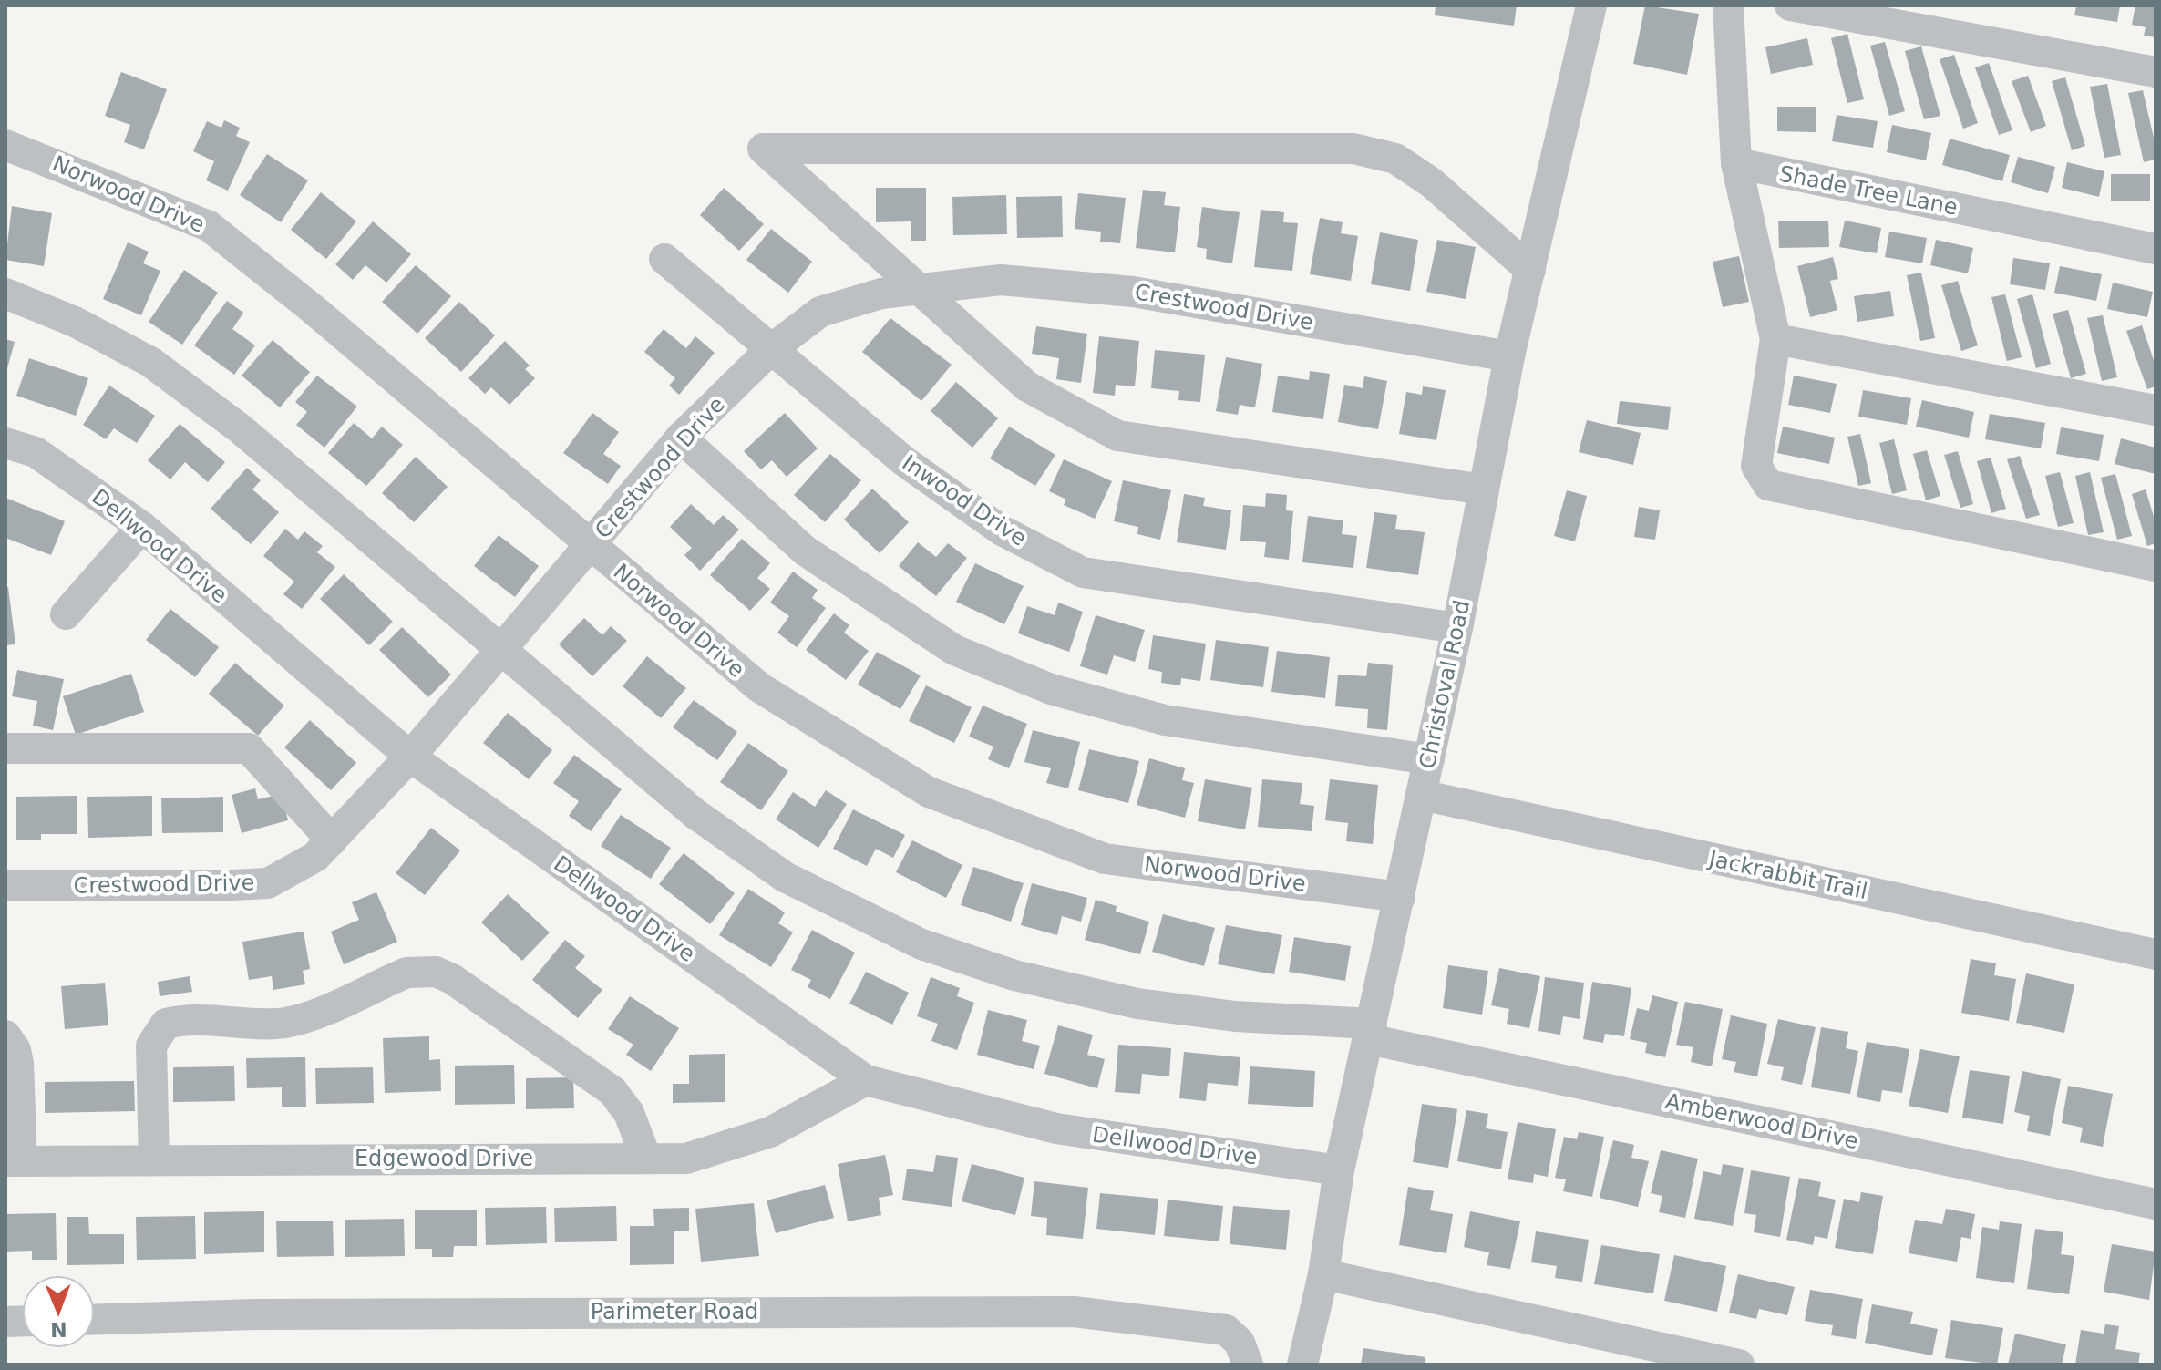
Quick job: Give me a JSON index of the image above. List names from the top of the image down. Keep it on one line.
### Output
{"streets":{"street":["Shade Tree Lane","Norwood Drive","Crestwood Drive","Inwood Drive","Dellwood Drive","Christoval Road","Jackrabbit Trail","Amberwood Drive","Edgewood Drive","Parimeter Road"]},"crossings":[["Norwood Drive","Crestwood Drive"],["Norwood Drive","Christoval Road"],["Crestwood Drive","Inwood Drive"],["Crestwood Drive","Dellwood Drive"],["Crestwood Drive","Christoval Road"],["Crestwood Drive","Amberwood Drive"],["Inwood Drive","Christoval Road"],["Dellwood Drive","Christoval Road"],["Dellwood Drive","Edgewood Drive"],["Christoval Road","Jackrabbit Trail"],["Christoval Road","Amberwood Drive"]],"north":"bottom"}
